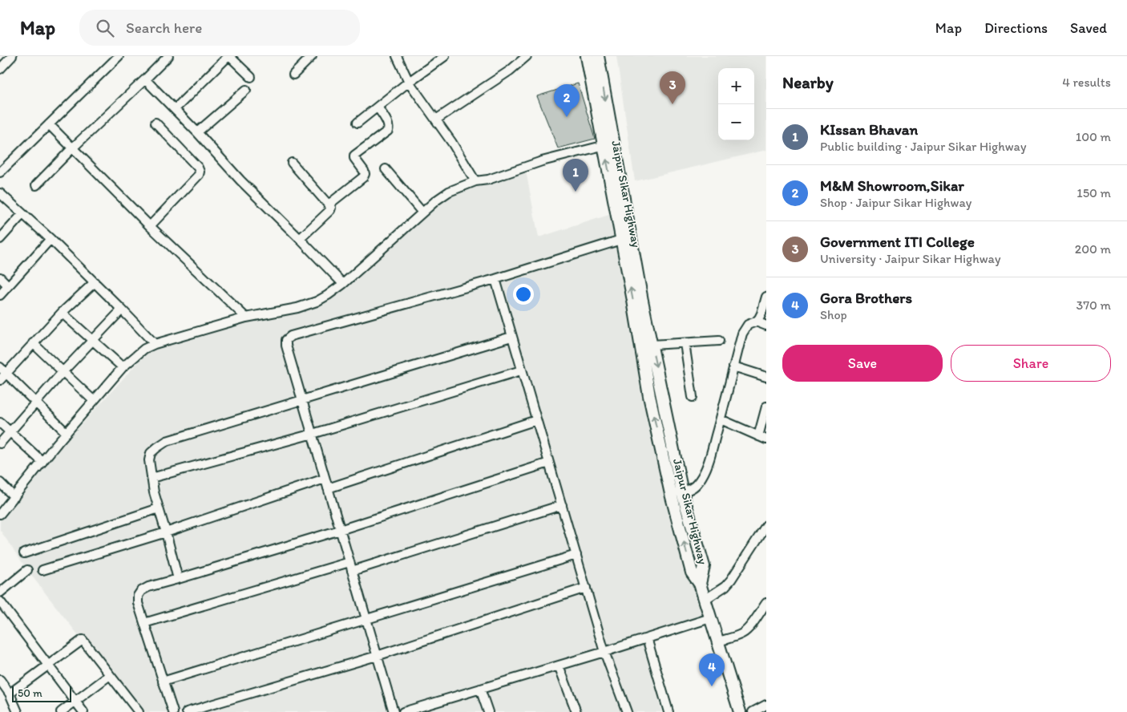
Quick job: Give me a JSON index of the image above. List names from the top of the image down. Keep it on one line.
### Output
{"streets":{"main road":["Jaipur Sikar Highway"]},"scale_bar":"50 m","page":{"header":"Map","search":"Search here","nav":["Map","Directions","Saved"],"heading":["Nearby","4 results"],"map_buttons":["+","−"],"pins":["3","2","1","4"],"list":[{"mark":"1","name":"KIssan Bhavan","note":"Public building · Jaipur Sikar Highway","value":"100 m"},{"mark":"2","name":"M&M Showroom,Sikar","note":"Shop · Jaipur Sikar Highway","value":"150 m"},{"mark":"3","name":"Government ITI College","note":"University · Jaipur Sikar Highway","value":"200 m"},{"mark":"4","name":"Gora Brothers","note":"Shop","value":"370 m"}],"buttons":["Save","Share"],"scale":"50 m"}}
